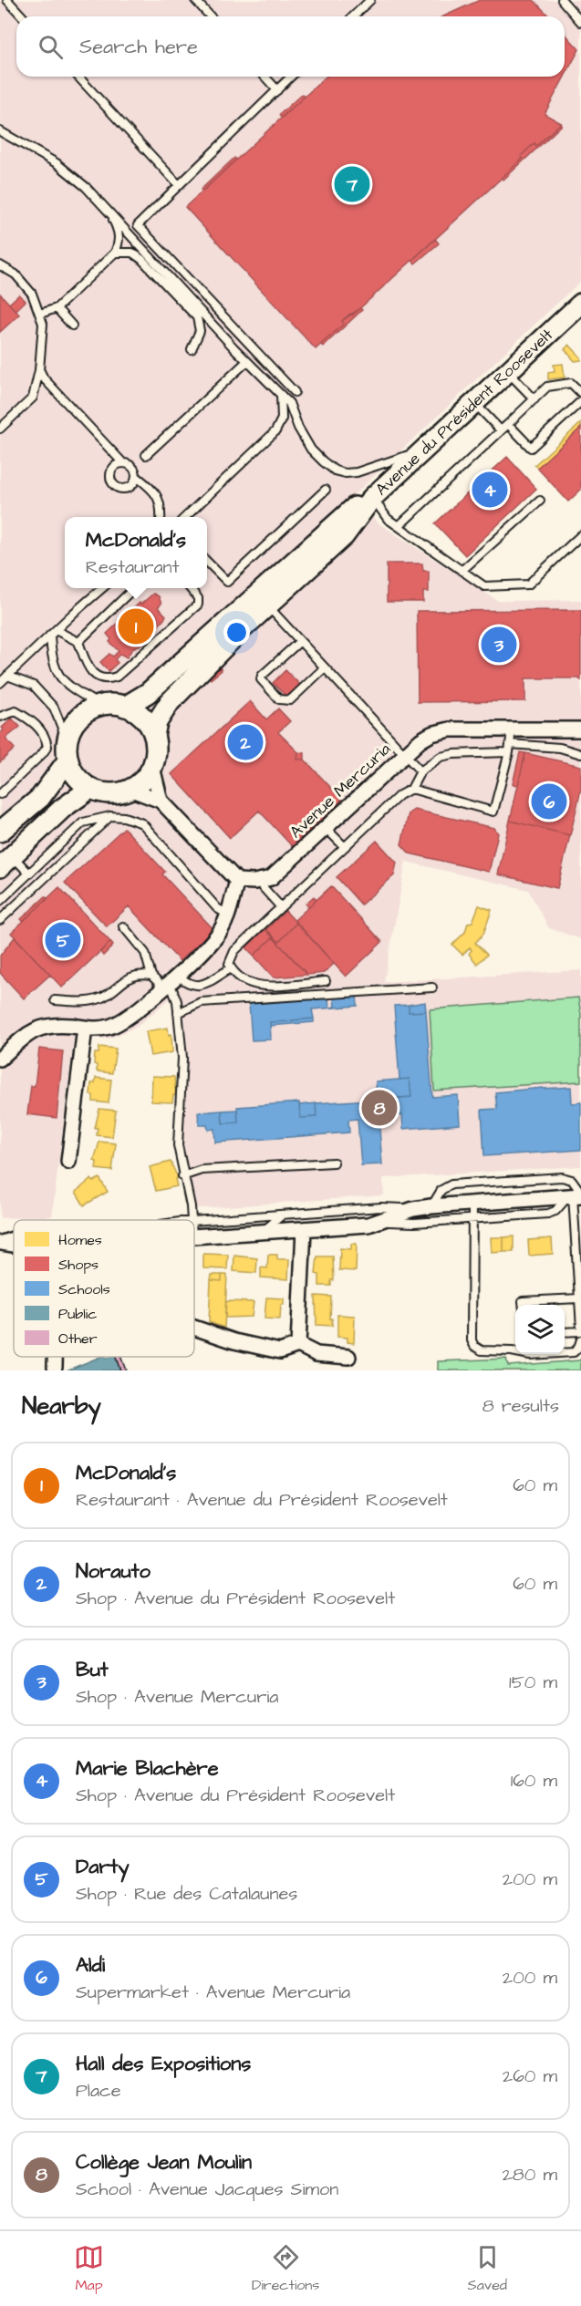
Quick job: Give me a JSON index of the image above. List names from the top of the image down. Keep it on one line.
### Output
{"streets":{"main road":["Avenue du Président Roosevelt"],"street":["Avenue Mercuria"]},"legend":["Homes","Shops","Schools","Public","Other"],"page":{"search":"Search here","pins":["7","4","1","3","2","6","5","8"],"popup":["McDonald's","Restaurant"],"heading":["Nearby","8 results"],"list":[{"mark":"1","name":"McDonald's","note":"Restaurant · Avenue du Président Roosevelt","value":"60 m"},{"mark":"2","name":"Norauto","note":"Shop · Avenue du Président Roosevelt","value":"60 m"},{"mark":"3","name":"But","note":"Shop · Avenue Mercuria","value":"150 m"},{"mark":"4","name":"Marie Blachère","note":"Shop · Avenue du Président Roosevelt","value":"160 m"},{"mark":"5","name":"Darty","note":"Shop · Rue des Catalaunes","value":"200 m"},{"mark":"6","name":"Aldi","note":"Supermarket · Avenue Mercuria","value":"200 m"},{"mark":"7","name":"Hall des Expositions","note":"Place","value":"260 m"},{"mark":"8","name":"Collège Jean Moulin","note":"School · Avenue Jacques Simon","value":"280 m"}],"nav":["Map","Directions","Saved"]}}
